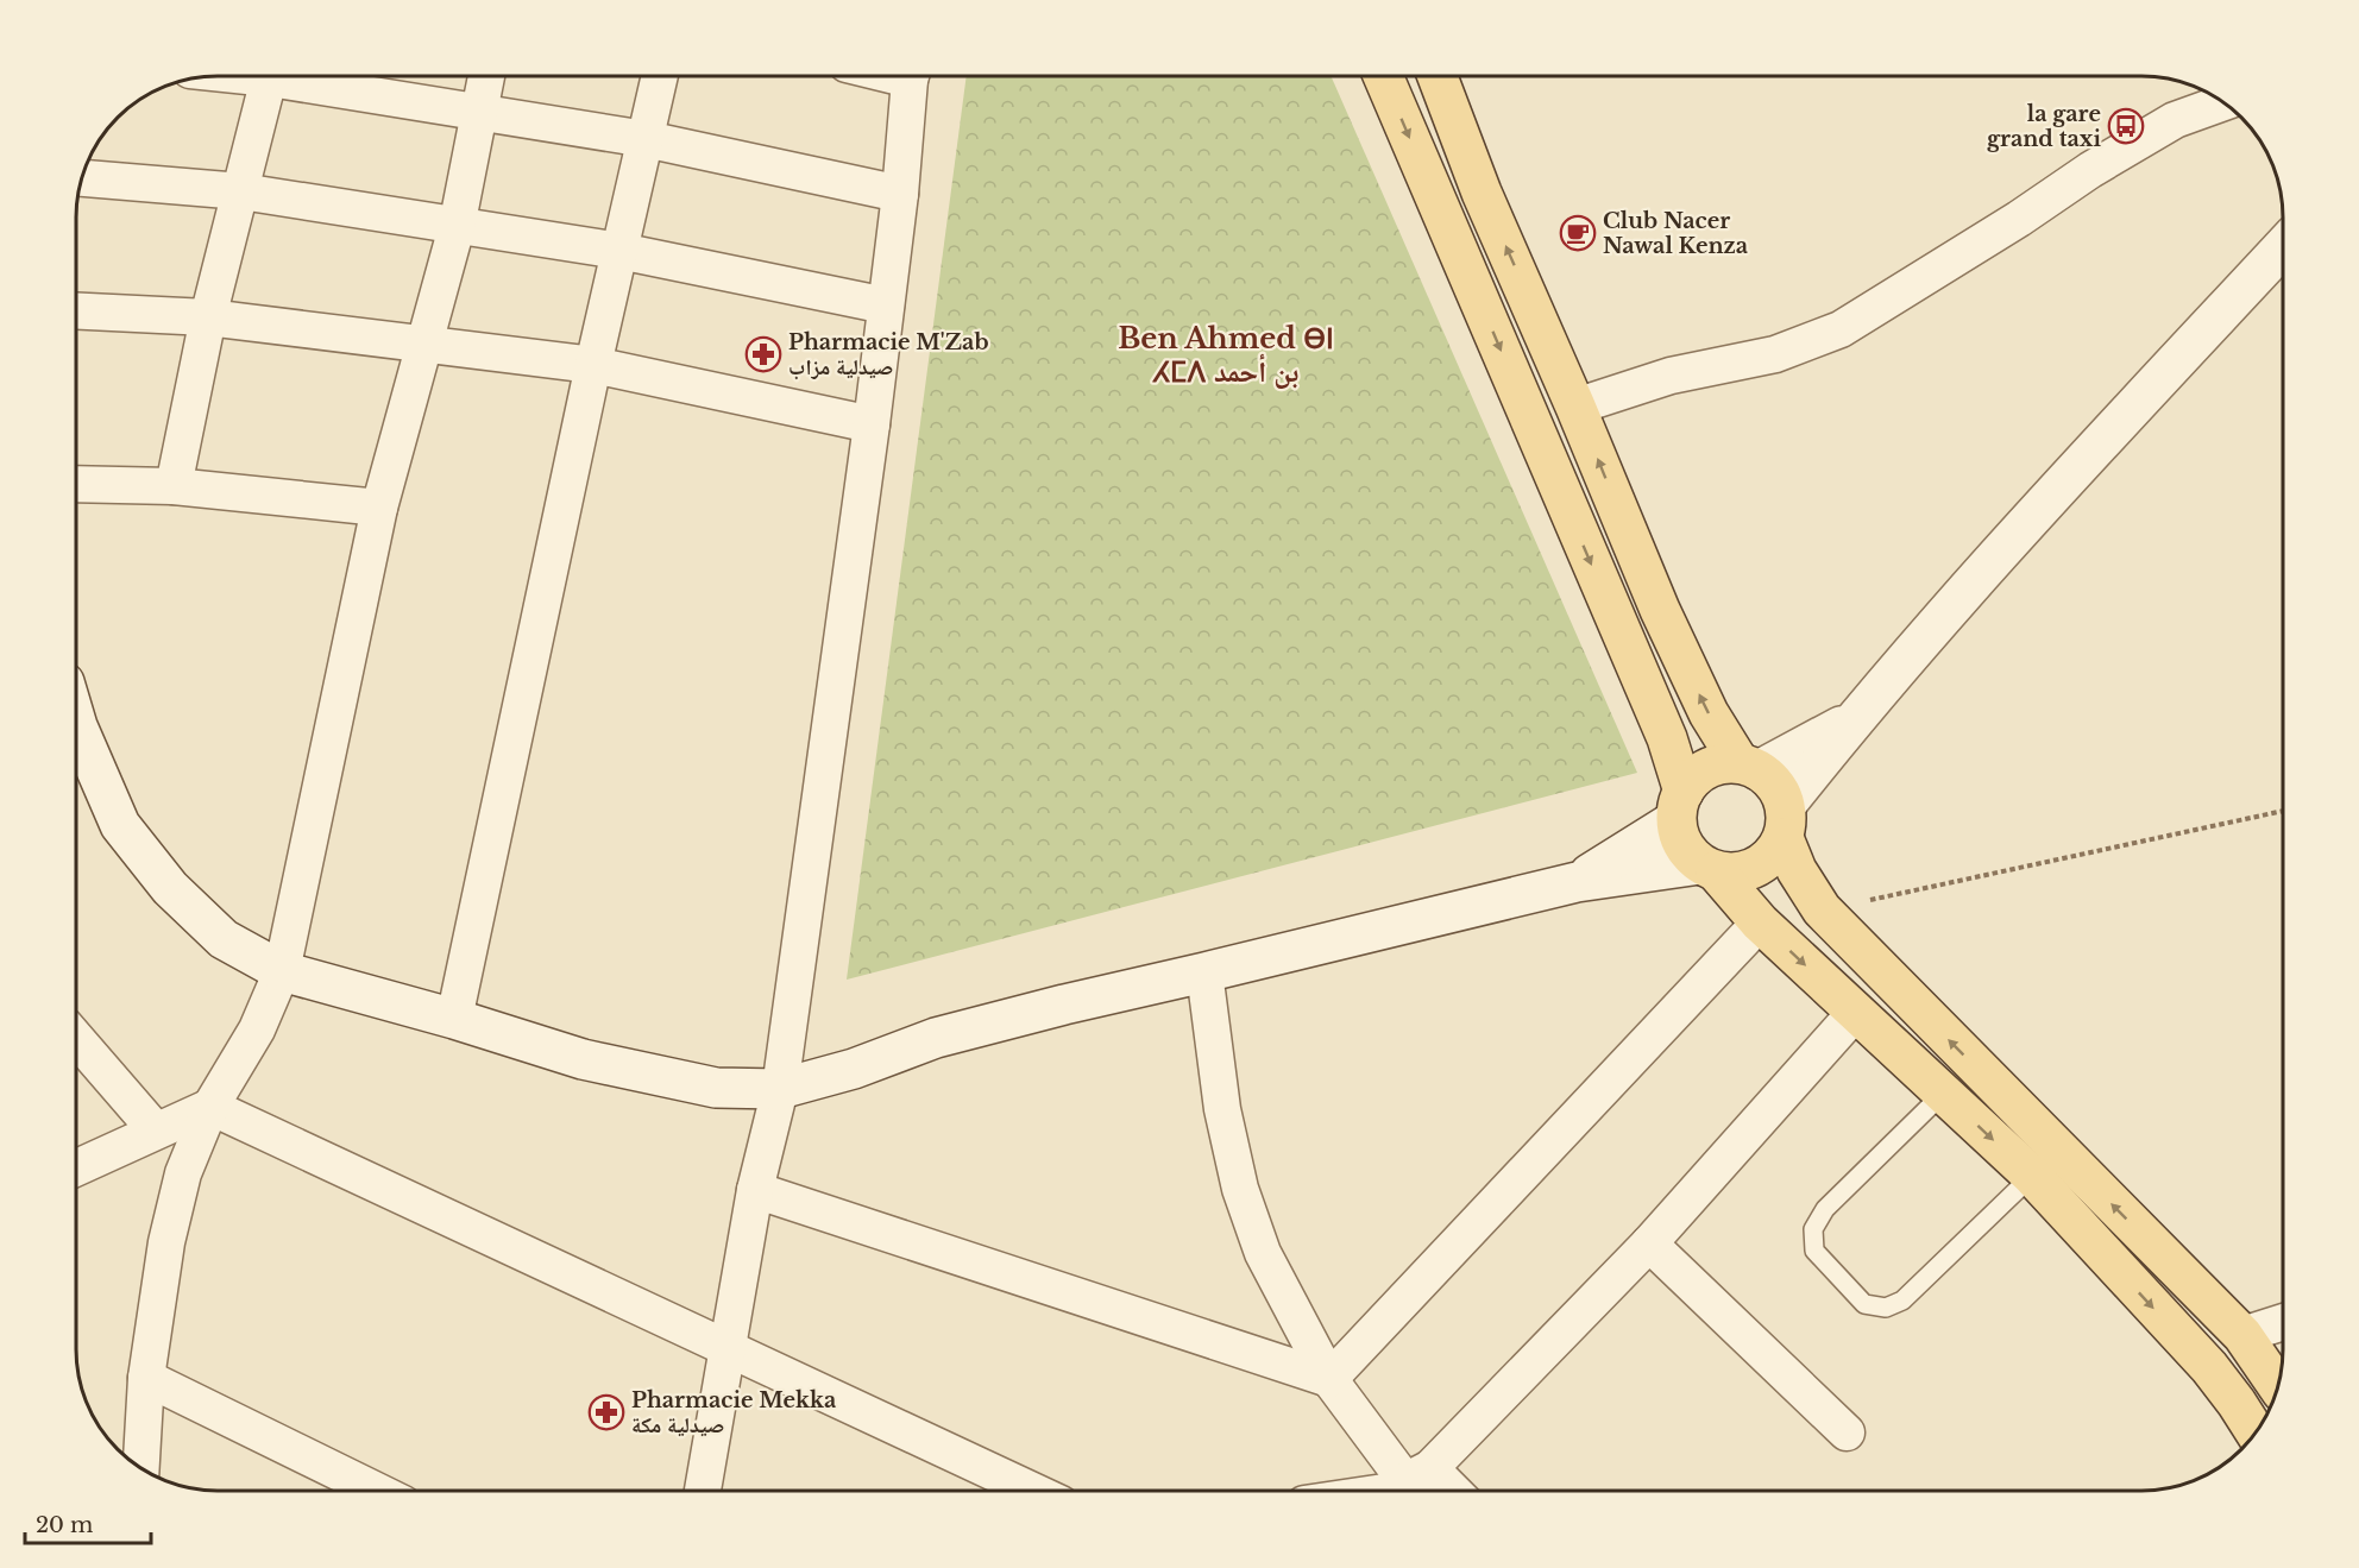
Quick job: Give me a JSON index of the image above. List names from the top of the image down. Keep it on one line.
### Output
{"districts":["Ben Ahmed ⴱⵏ ⵃⵎⴷ بن أحمد"],"places":{"bus stop":["la gare grand taxi"],"cafe":["Club Nacer Nawal Kenza"],"pharmacy":["Pharmacie M'Zab صيدلية مزاب","Pharmacie Mekka صيدلية مكة"]},"scale_bar":"20 m"}
